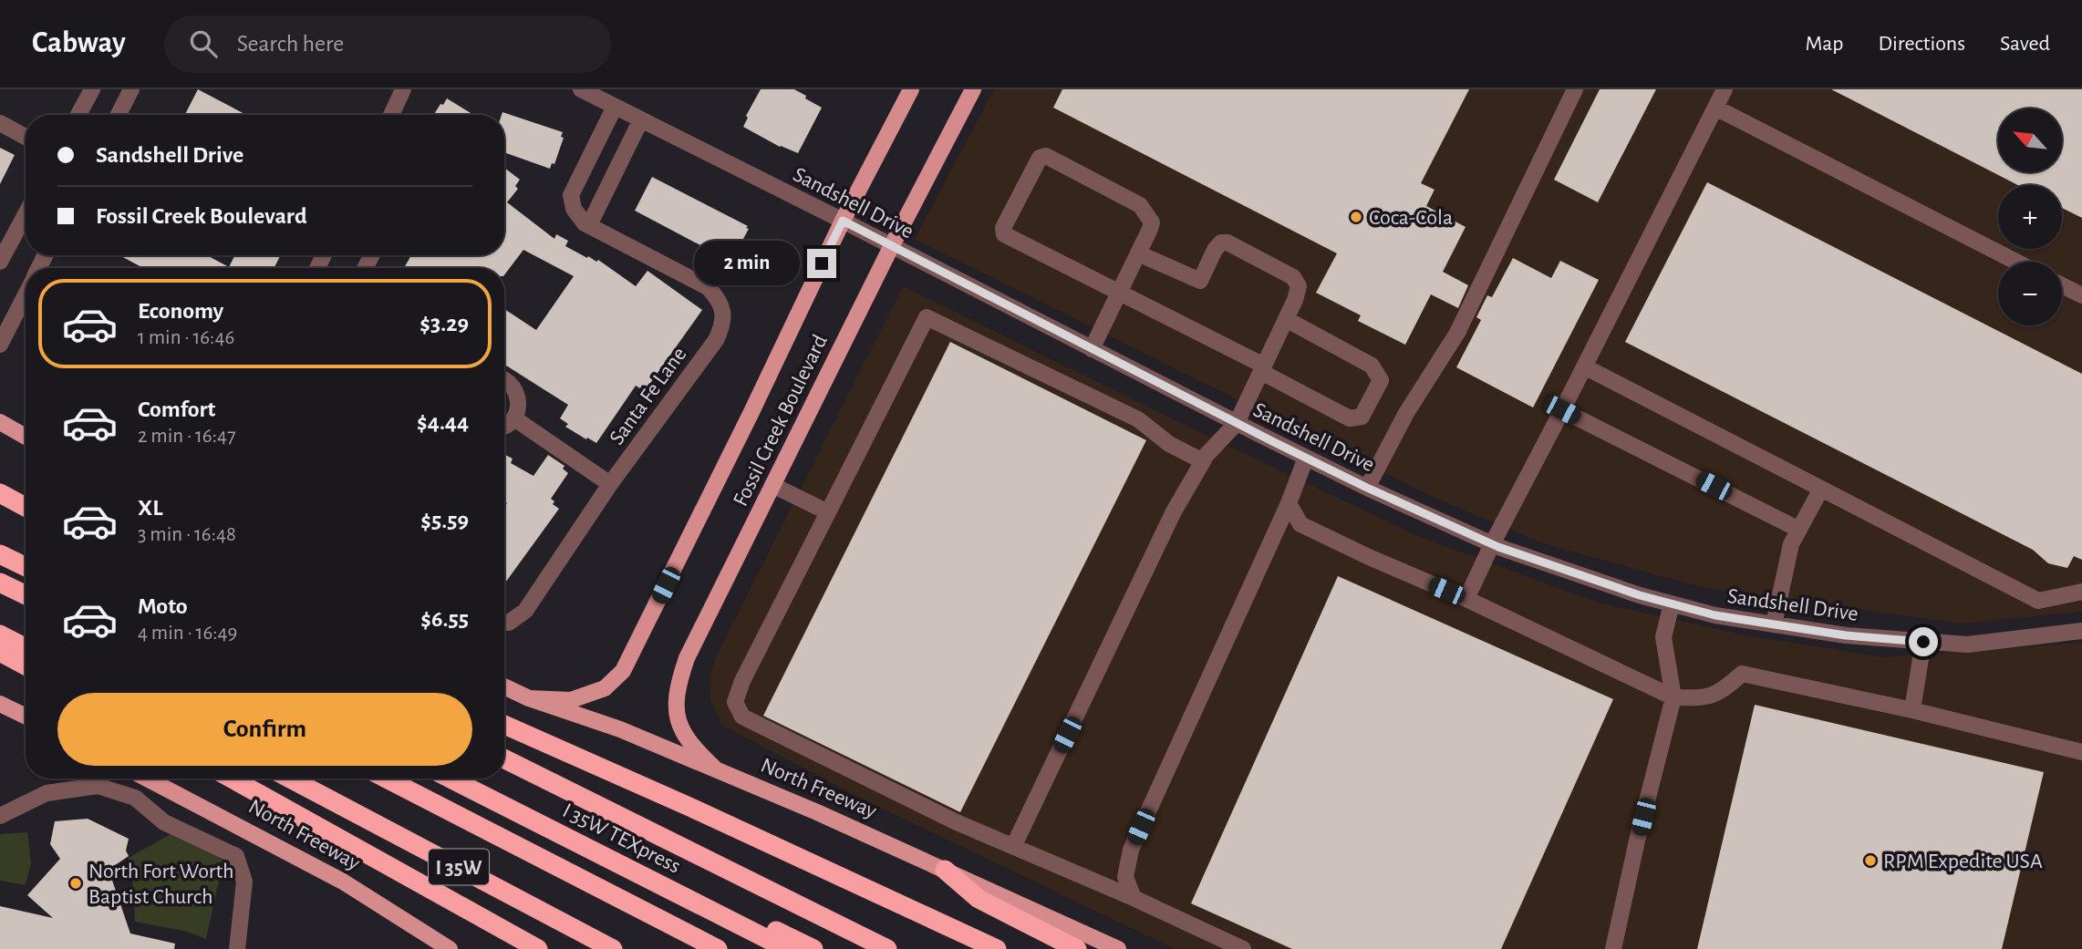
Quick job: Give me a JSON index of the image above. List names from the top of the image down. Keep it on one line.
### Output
{"streets":{"highway":["North Freeway","I 35W TEXpress","I 35W"],"main road":["Fossil Creek Boulevard"],"street":["Sandshell Drive","Santa Fe Lane"]},"crossings":[["Sandshell Drive","Santa Fe Lane"],["Sandshell Drive","Fossil Creek Boulevard"],["Fossil Creek Boulevard","North Freeway"]],"places":["Coca-Cola","RPM Expedite USA","North Fort Worth Baptist Church"],"north":"top left","page":{"header":"Cabway","search":"Search here","nav":["Map","Directions","Saved"],"map_buttons":["+","−"],"banner":["Sandshell Drive","Fossil Creek Boulevard"],"bubble":"2 min","list":[{"name":"Economy","note":"1 min · 16:46","value":"$3.29"},{"name":"Comfort","note":"2 min · 16:47","value":"$4.44"},{"name":"XL","note":"3 min · 16:48","value":"$5.59"},{"name":"Moto","note":"4 min · 16:49","value":"$6.55"}],"buttons":"Confirm"}}
